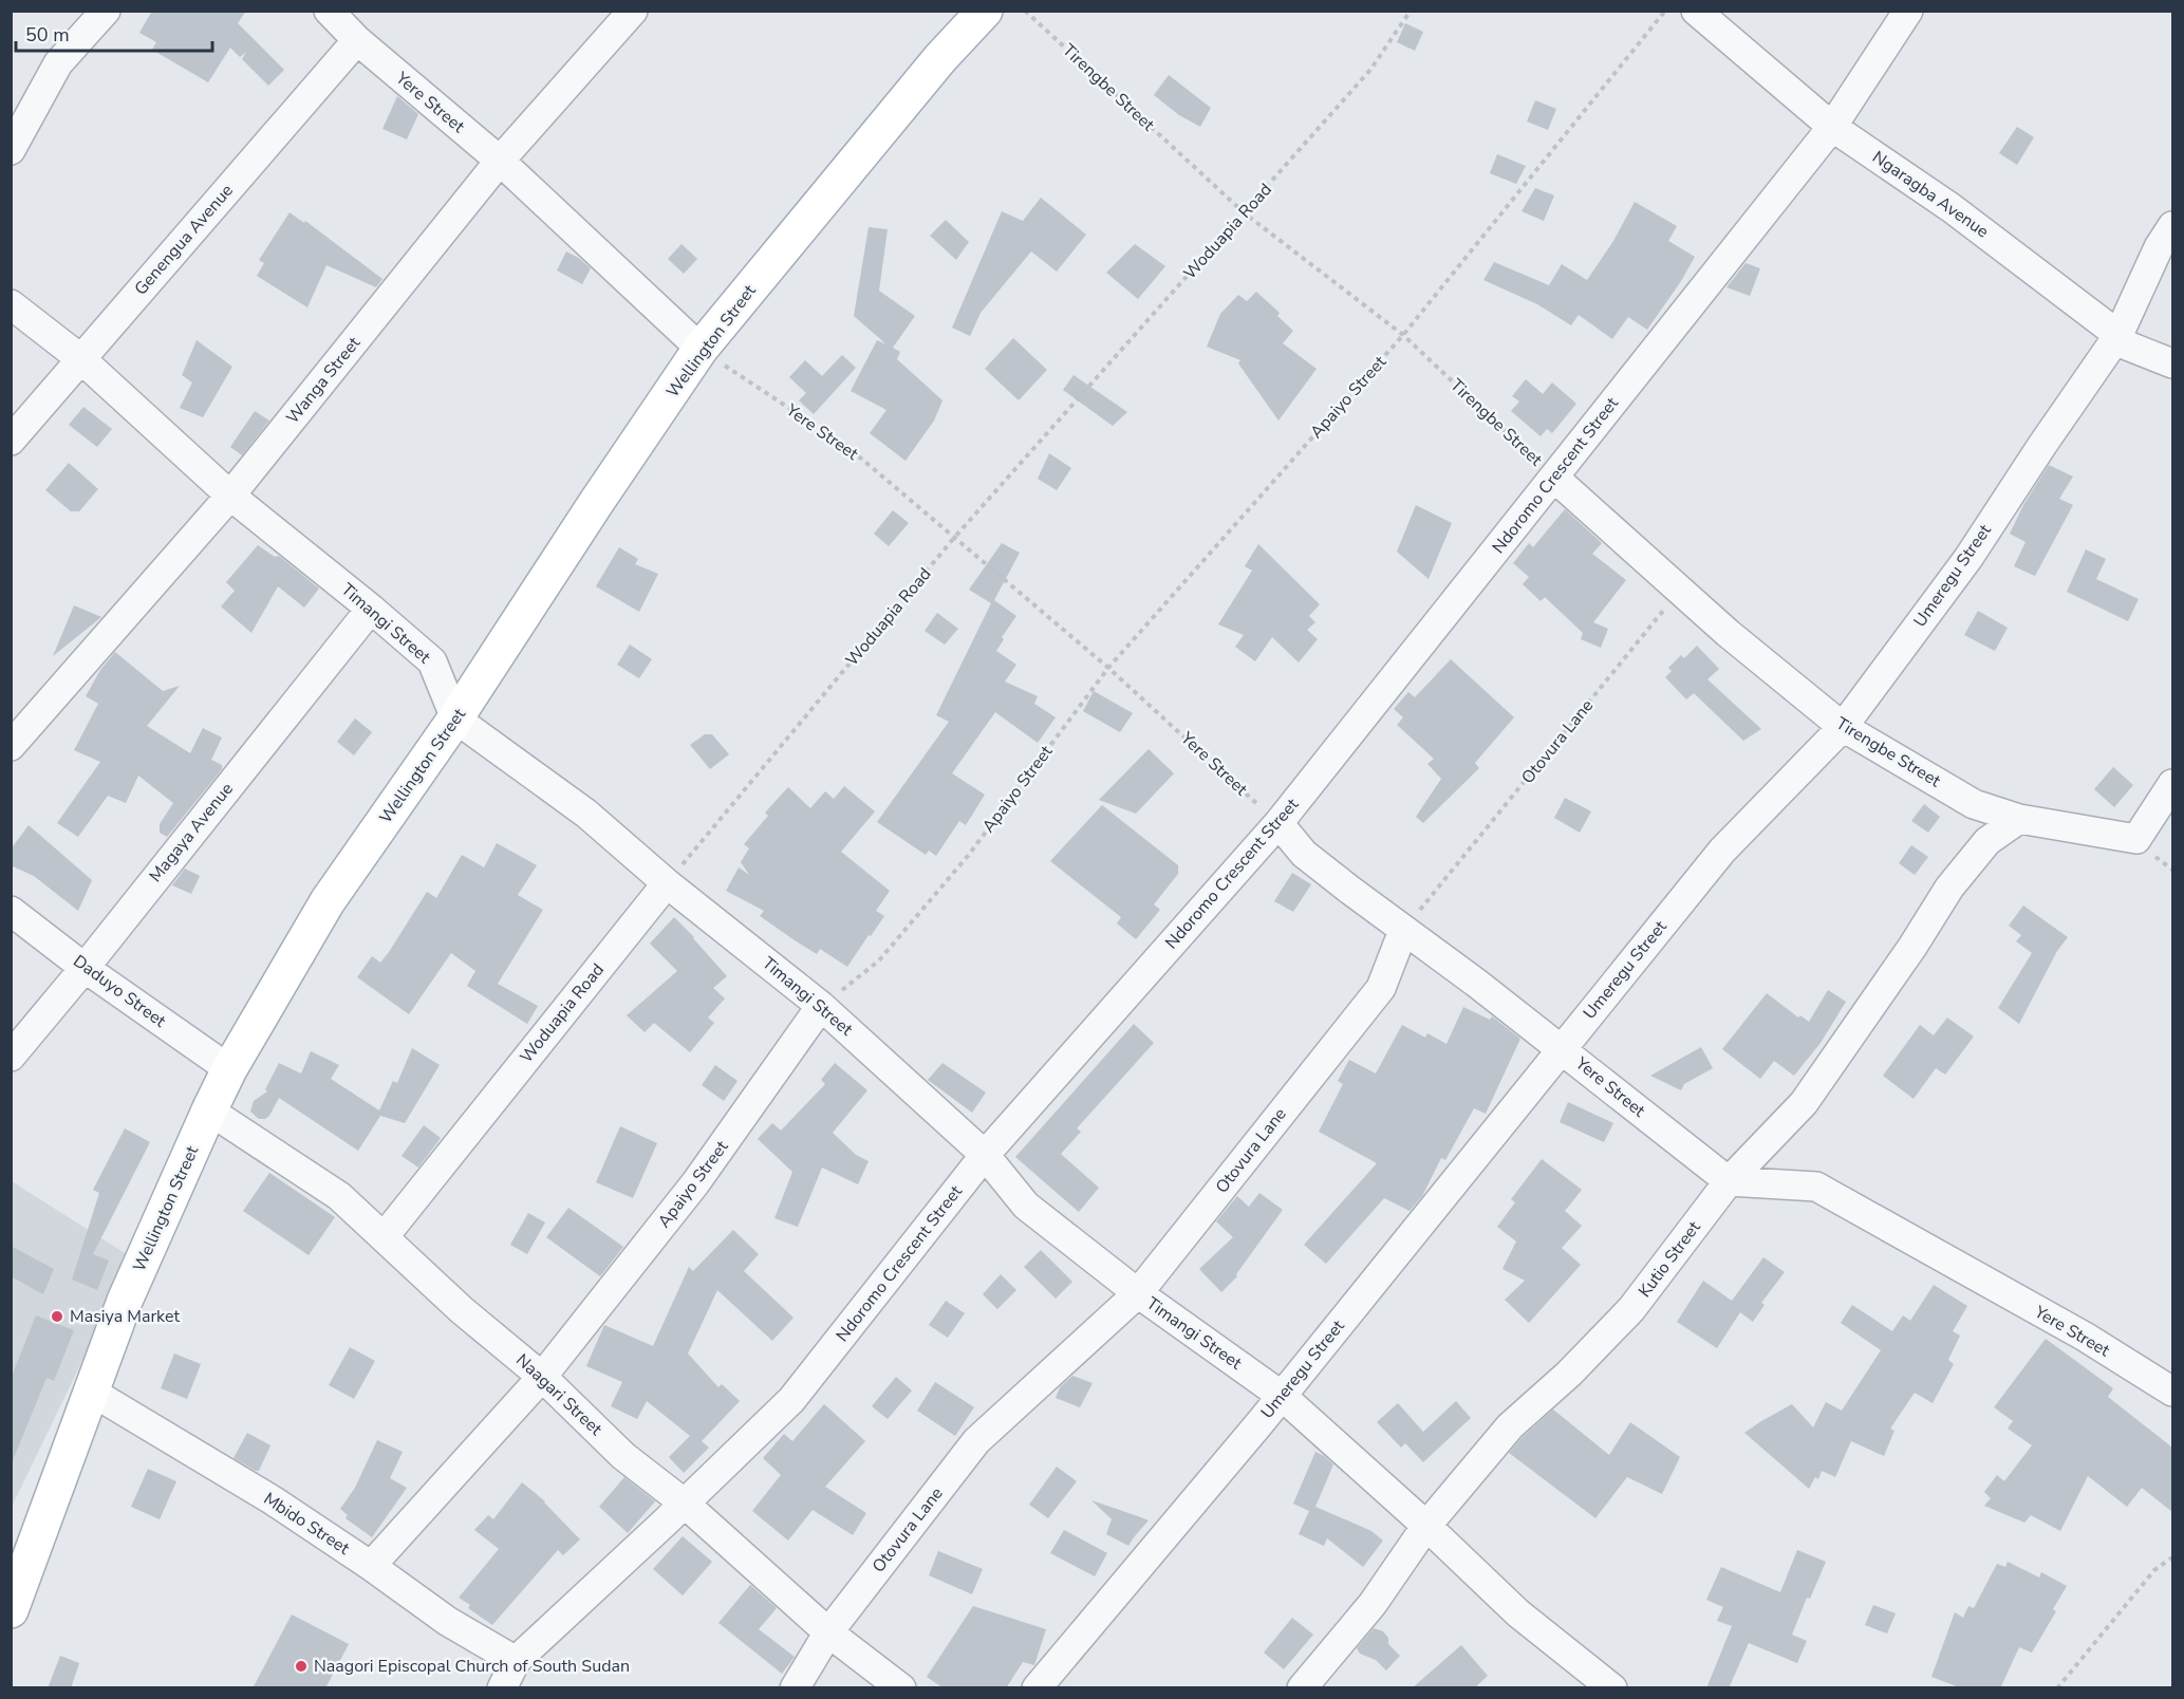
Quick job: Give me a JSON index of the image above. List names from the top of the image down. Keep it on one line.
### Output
{"streets":{"main road":["Wellington Street"],"street":["Tirengbe Street","Yere Street","Ngaragba Avenue","Woduapia Road","Genengua Avenue","Wanga Street","Apaiyo Street","Ndoromo Crescent Street","Umeregu Street","Timangi Street","Otovura Lane","Magaya Avenue","Daduyo Street","Kutio Street","Naagari Street","Mbido Street"]},"crossings":[["Tirengbe Street","Woduapia Road"],["Tirengbe Street","Apaiyo Street"],["Tirengbe Street","Ndoromo Crescent Street"],["Tirengbe Street","Umeregu Street"],["Tirengbe Street","Otovura Lane"],["Tirengbe Street","Kutio Street"],["Yere Street","Woduapia Road"],["Yere Street","Genengua Avenue"],["Yere Street","Wellington Street"],["Yere Street","Wanga Street"],["Yere Street","Apaiyo Street"],["Yere Street","Ndoromo Crescent Street"],["Yere Street","Umeregu Street"],["Yere Street","Otovura Lane"],["Yere Street","Kutio Street"],["Ngaragba Avenue","Ndoromo Crescent Street"],["Ngaragba Avenue","Umeregu Street"],["Woduapia Road","Timangi Street"],["Woduapia Road","Naagari Street"],["Genengua Avenue","Timangi Street"],["Wellington Street","Timangi Street"],["Wellington Street","Daduyo Street"],["Wellington Street","Naagari Street"],["Wellington Street","Mbido Street"],["Wanga Street","Timangi Street"],["Apaiyo Street","Timangi Street"],["Apaiyo Street","Naagari Street"],["Apaiyo Street","Mbido Street"],["Ndoromo Crescent Street","Timangi Street"],["Ndoromo Crescent Street","Naagari Street"],["Ndoromo Crescent Street","Mbido Street"],["Umeregu Street","Timangi Street"],["Timangi Street","Otovura Lane"],["Timangi Street","Magaya Avenue"],["Timangi Street","Kutio Street"],["Otovura Lane","Naagari Street"],["Magaya Avenue","Daduyo Street"]],"places":["Masiya Market","Naagori Episcopal Church of South Sudan"],"scale_bar":"50 m"}
